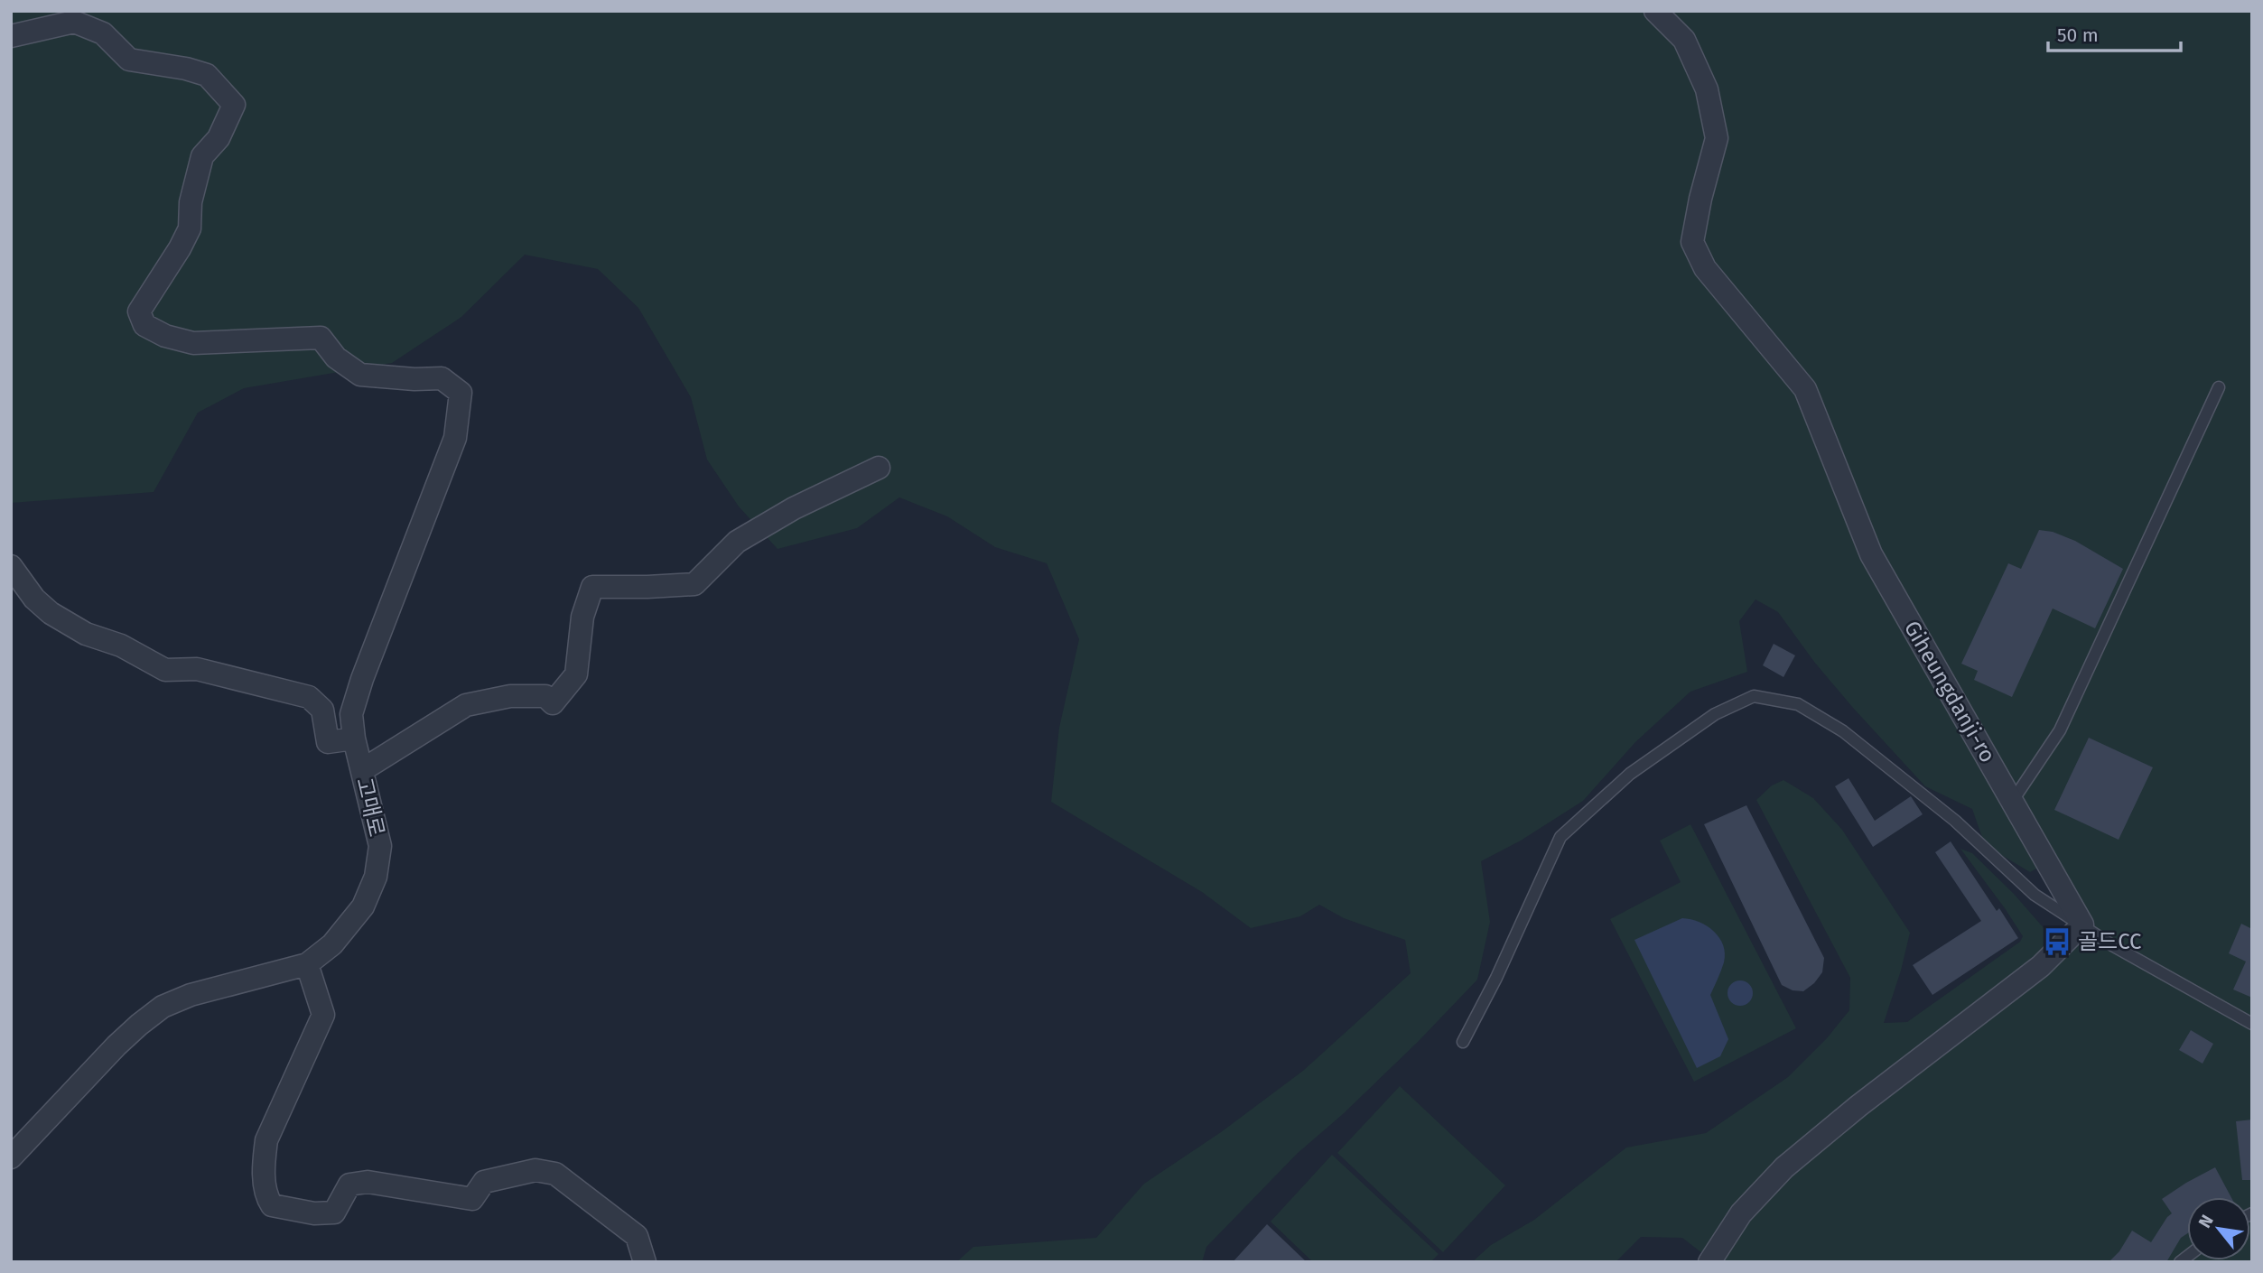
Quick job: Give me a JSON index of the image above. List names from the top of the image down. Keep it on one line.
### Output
{"streets":{"street":["Giheungdanji-ro","고매로"]},"places":{"bus stop":["골드CC"]},"scale_bar":"50 m","north":"top left"}
